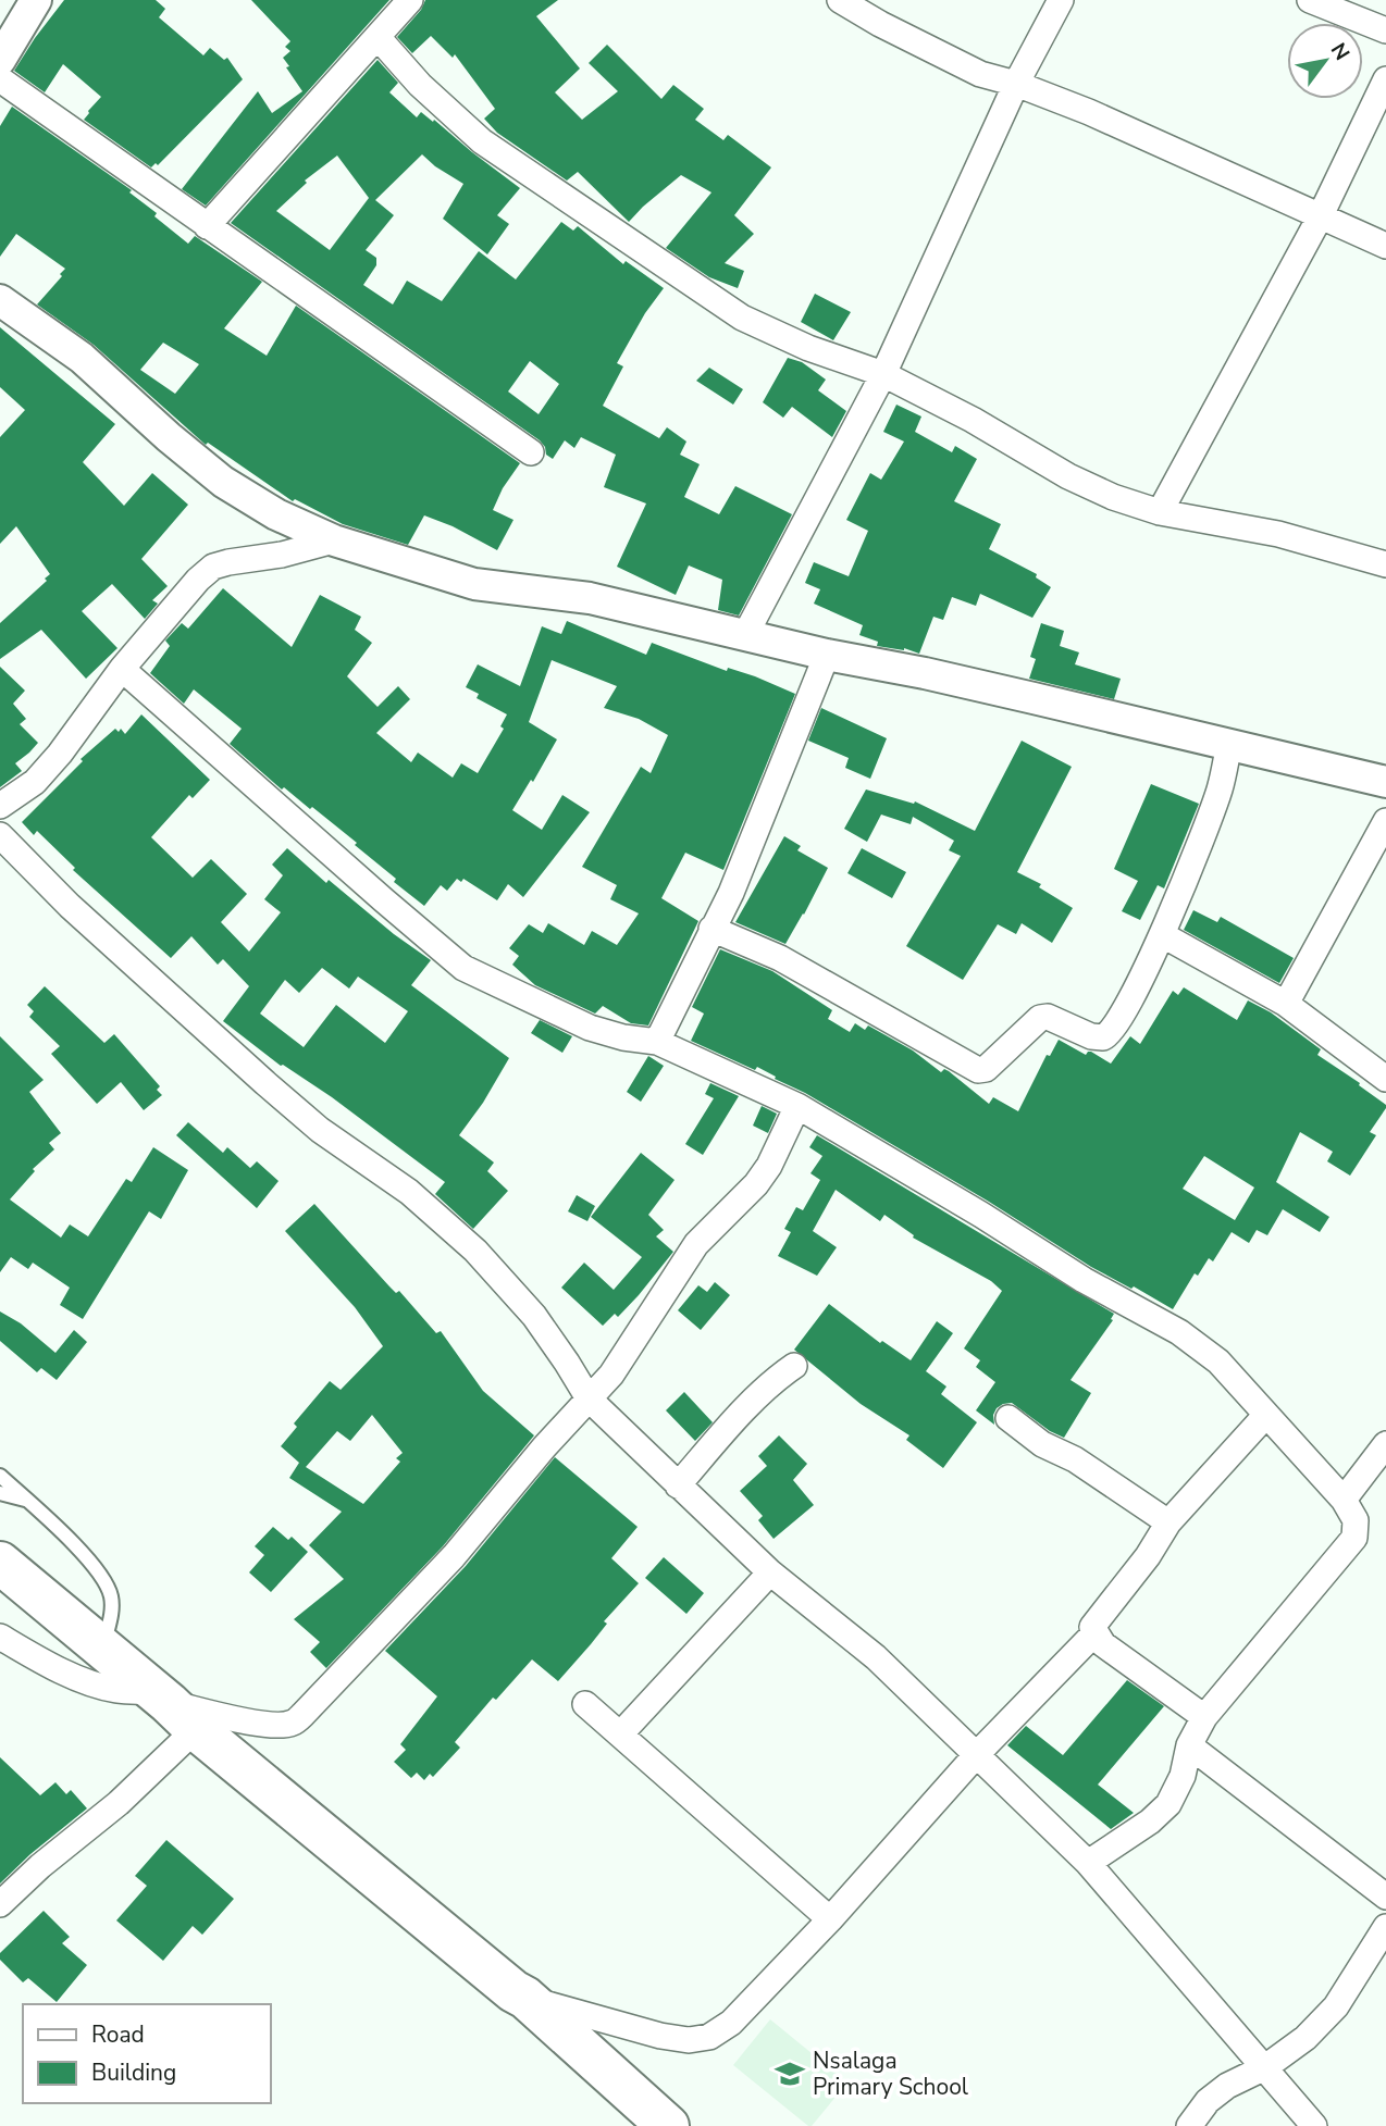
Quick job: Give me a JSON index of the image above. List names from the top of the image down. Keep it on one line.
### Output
{"places":{"school or university":["Nsalaga Primary School"]},"legend":["Road","Building"],"north":"top right"}
